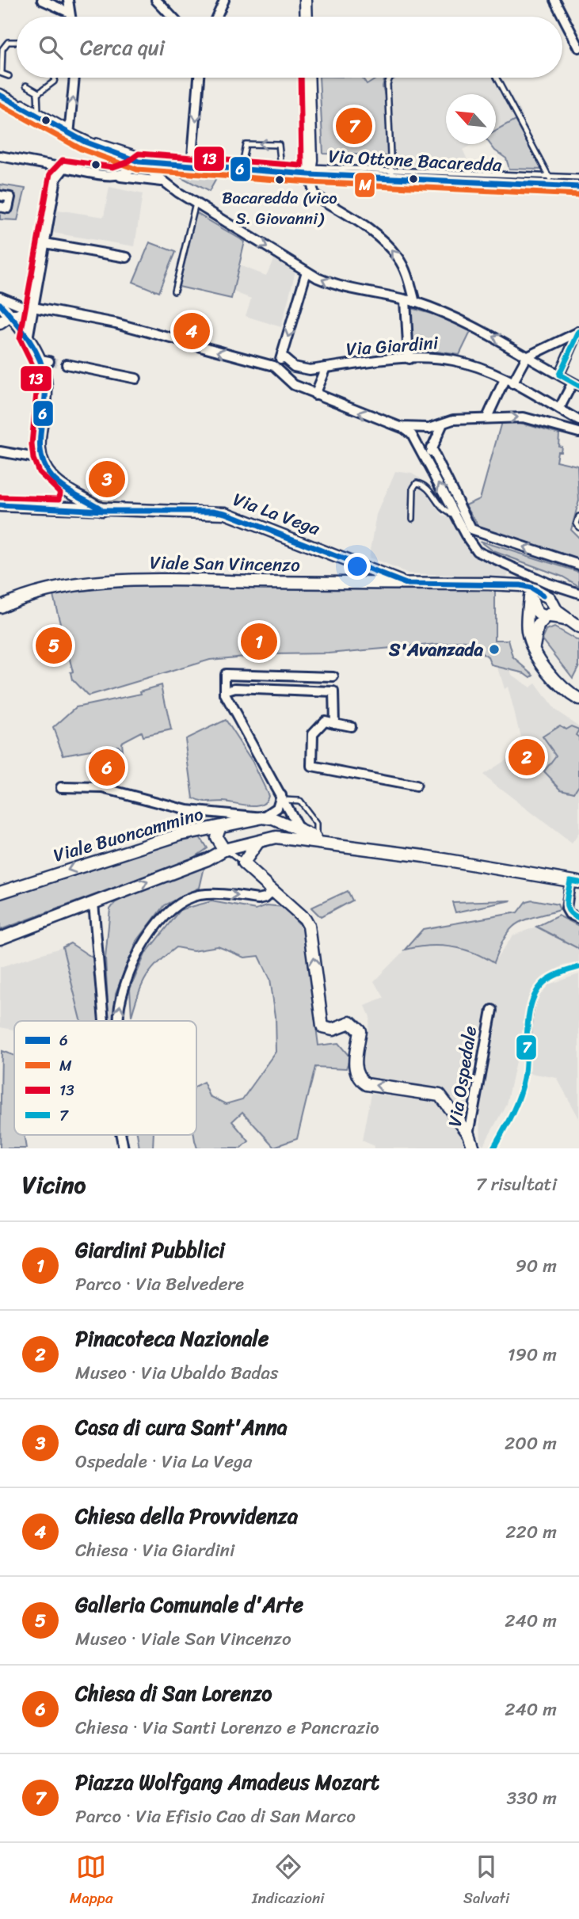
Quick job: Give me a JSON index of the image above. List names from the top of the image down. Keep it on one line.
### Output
{"streets":{"street":["Via Ottone Bacaredda","Via Giardini","Via La Vega","Viale San Vincenzo","Viale Buoncammino","Via Ospedale"]},"crossings":[["Via La Vega","Viale San Vincenzo"]],"places":["Bacaredda (vico S. Giovanni)","S'Avanzada"],"lines":["transit line 13","transit line 6","transit line M","transit line 7"],"legend":["6","M","13","7"],"north":"top left","page":{"search":"Cerca qui","pins":["7","4","3","1","5","2","6"],"heading":["Vicino","7 risultati"],"list":[{"mark":"1","name":"Giardini Pubblici","note":"Parco · Via Belvedere","value":"90 m"},{"mark":"2","name":"Pinacoteca Nazionale","note":"Museo · Via Ubaldo Badas","value":"190 m"},{"mark":"3","name":"Casa di cura Sant'Anna","note":"Ospedale · Via La Vega","value":"200 m"},{"mark":"4","name":"Chiesa della Provvidenza","note":"Chiesa · Via Giardini","value":"220 m"},{"mark":"5","name":"Galleria Comunale d'Arte","note":"Museo · Viale San Vincenzo","value":"240 m"},{"mark":"6","name":"Chiesa di San Lorenzo","note":"Chiesa · Via Santi Lorenzo e Pancrazio","value":"240 m"},{"mark":"7","name":"Piazza Wolfgang Amadeus Mozart","note":"Parco · Via Efisio Cao di San Marco","value":"330 m"}],"nav":["Mappa","Indicazioni","Salvati"]}}
